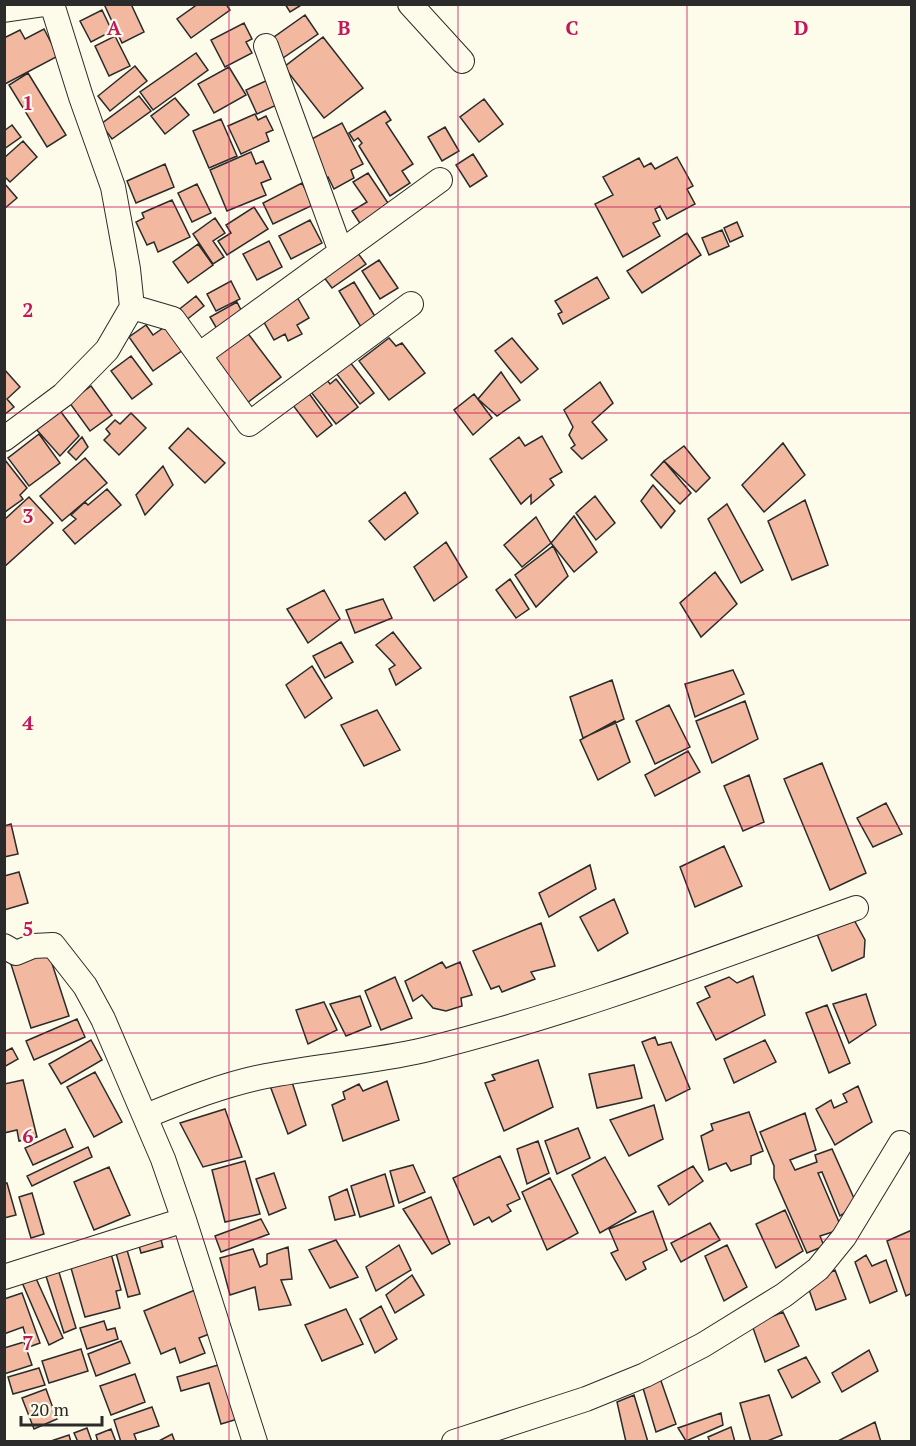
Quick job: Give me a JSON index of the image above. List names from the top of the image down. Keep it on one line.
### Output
{"scale_bar":"20 m","grid":{"columns":["A","B","C","D"],"rows":["1","2","3","4","5","6","7"]}}
